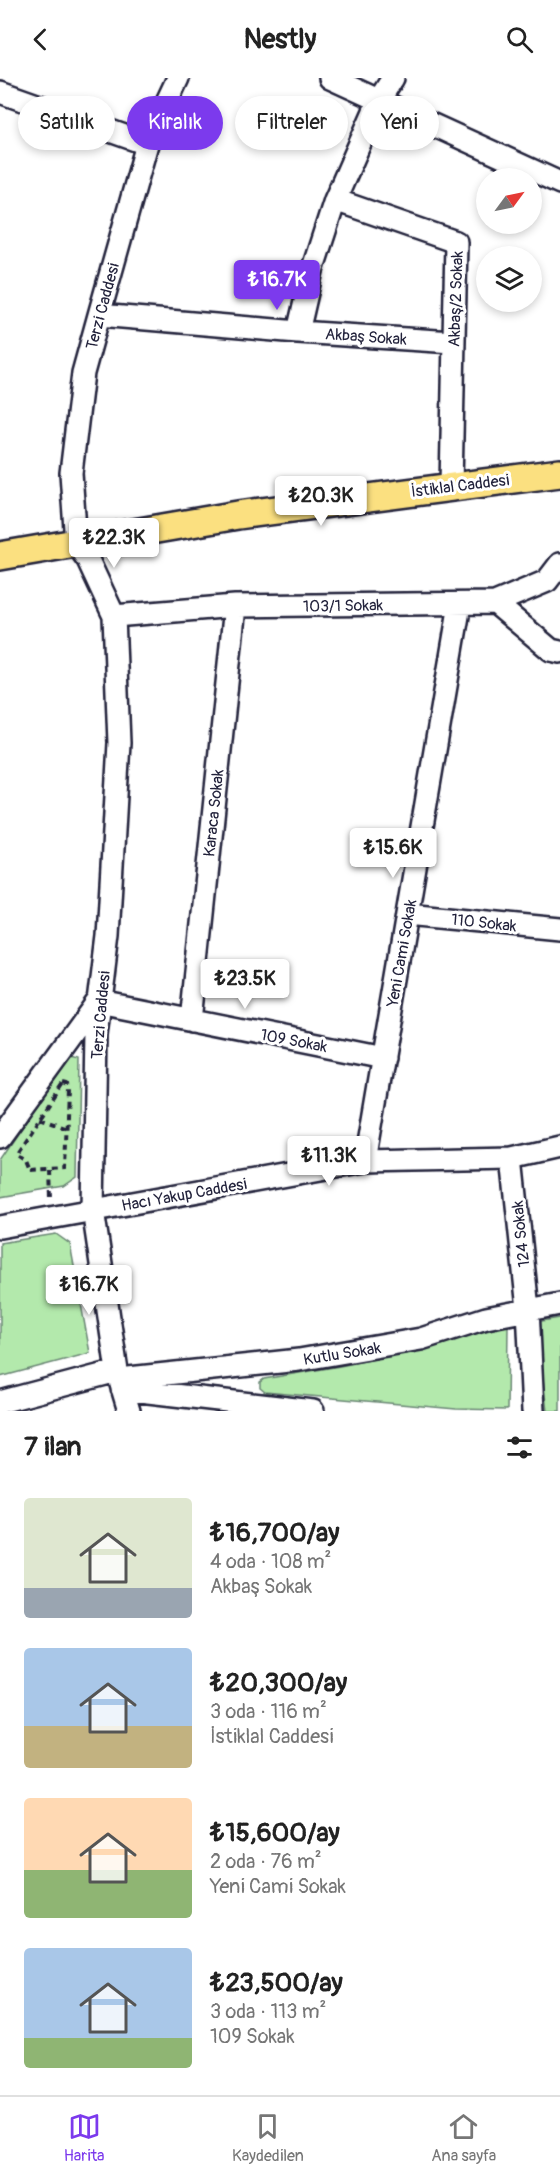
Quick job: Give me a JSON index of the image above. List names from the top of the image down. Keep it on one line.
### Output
{"streets":{"main road":["İstiklal Caddesi"],"street":["Akbaş/2 Sokak","Terzi Caddesi","Akbaş Sokak","103/1 Sokak","Karaca Sokak","110 Sokak","Yeni Cami Sokak","109 Sokak","Hacı Yakup Caddesi","124 Sokak","Kutlu Sokak"]},"crossings":[["Akbaş/2 Sokak","Akbaş Sokak"],["Akbaş/2 Sokak","İstiklal Caddesi"],["Terzi Caddesi","Akbaş Sokak"],["Terzi Caddesi","İstiklal Caddesi"],["Terzi Caddesi","103/1 Sokak"],["Terzi Caddesi","109 Sokak"],["Terzi Caddesi","Hacı Yakup Caddesi"],["Terzi Caddesi","Kutlu Sokak"],["103/1 Sokak","Karaca Sokak"],["103/1 Sokak","Yeni Cami Sokak"],["Karaca Sokak","109 Sokak"],["110 Sokak","Yeni Cami Sokak"],["Yeni Cami Sokak","109 Sokak"],["Yeni Cami Sokak","Hacı Yakup Caddesi"],["Hacı Yakup Caddesi","124 Sokak"],["124 Sokak","Kutlu Sokak"]],"north":"top right","page":{"header":"Nestly","chip":["Satılık","Kiralık","Filtreler","Yeni"],"price":["₺16.7K","₺20.3K","₺22.3K","₺15.6K","₺23.5K","₺11.3K","₺16.7K"],"heading":"7 ilan","list":[{"name":"₺16,700/ay","note":"4 oda · 108 m² · Akbaş Sokak"},{"name":"₺20,300/ay","note":"3 oda · 116 m² · İstiklal Caddesi"},{"name":"₺15,600/ay","note":"2 oda · 76 m² · Yeni Cami Sokak"},{"name":"₺23,500/ay","note":"3 oda · 113 m² · 109 Sokak"}],"tabs":["Harita","Kaydedilen","Ana sayfa"]}}
